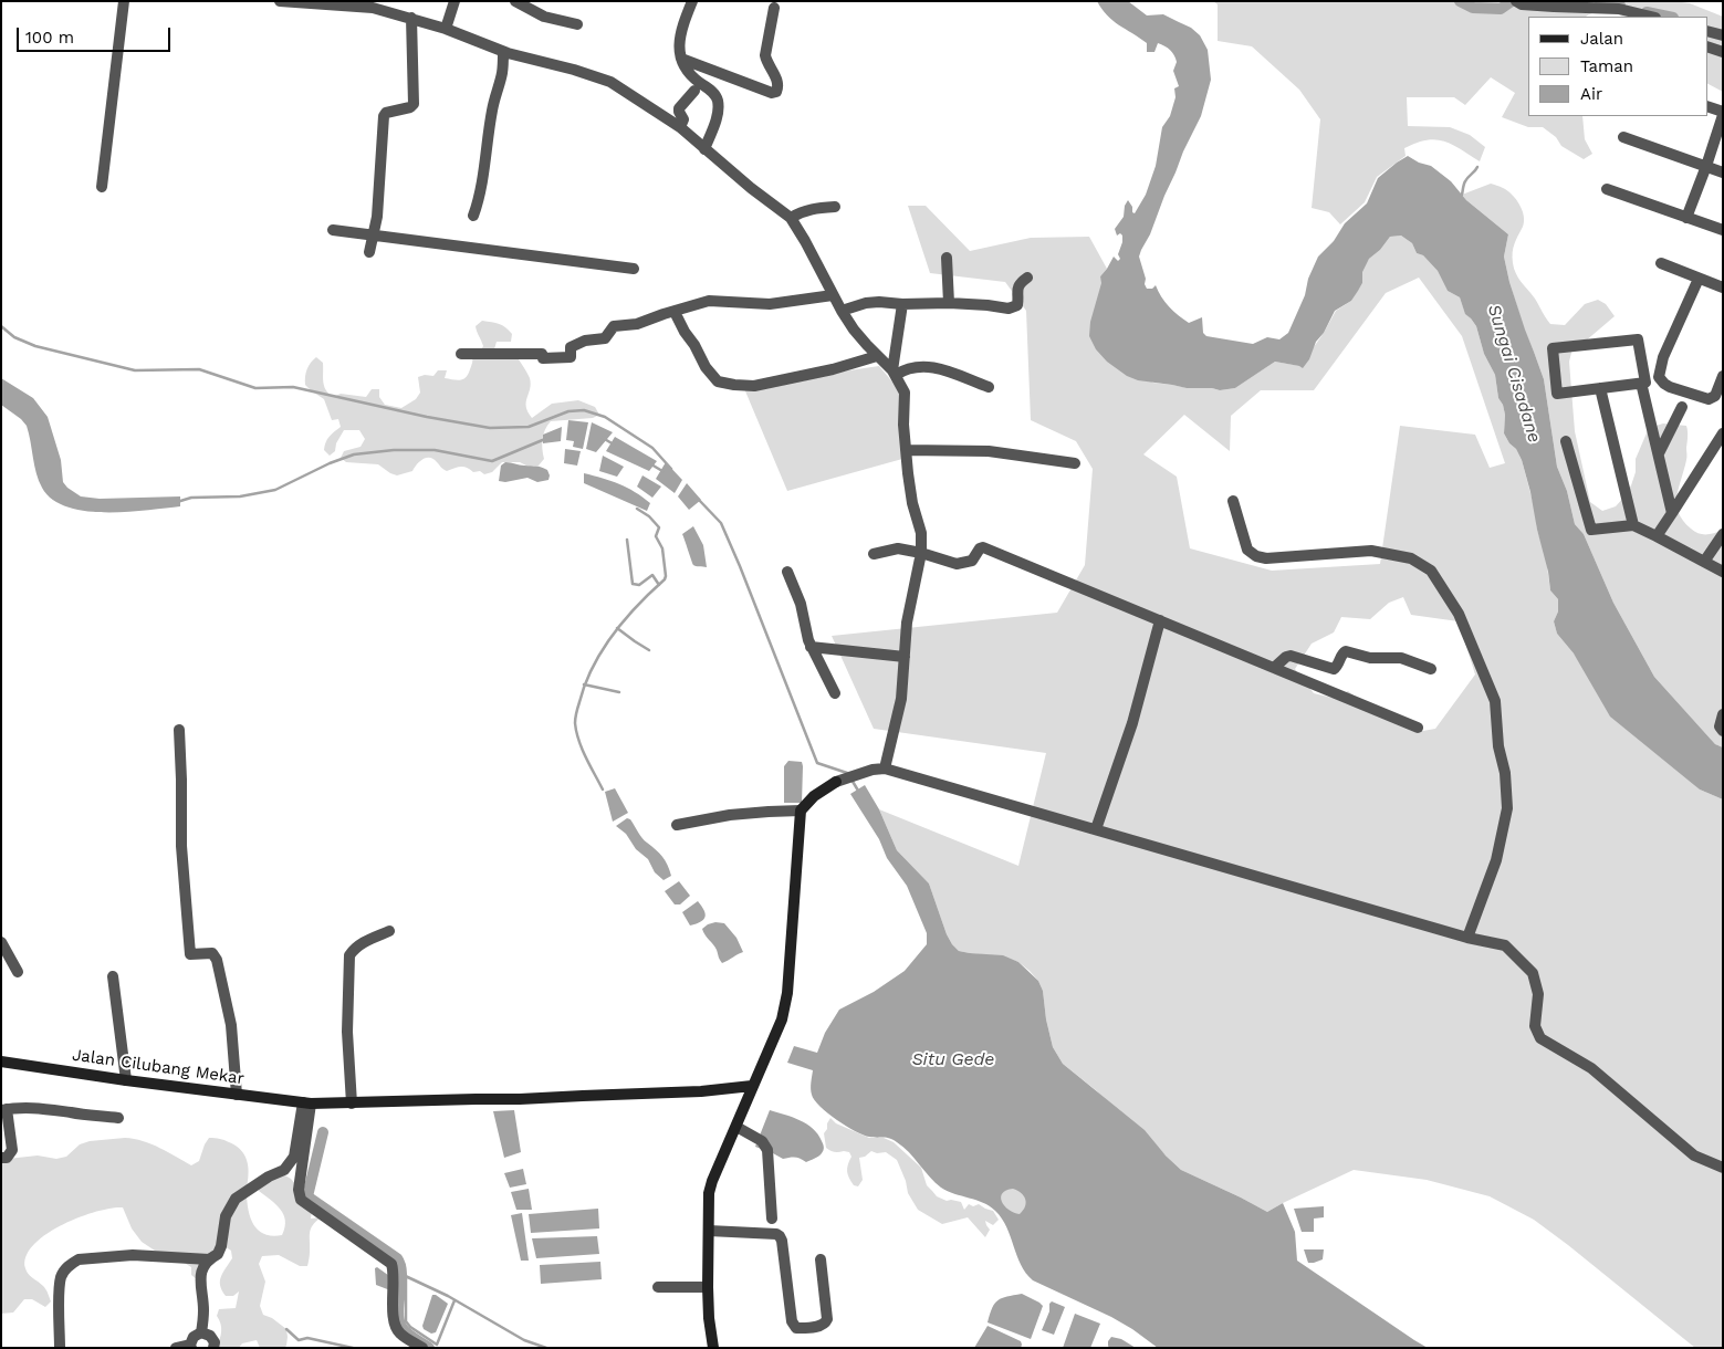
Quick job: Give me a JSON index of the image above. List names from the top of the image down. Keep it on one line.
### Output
{"streets":{"street":["Jalan Cilubang Mekar"]},"water":["Sungai Cisadane","Situ Gede"],"legend":["Jalan","Taman","Air"],"scale_bar":"100 m"}
